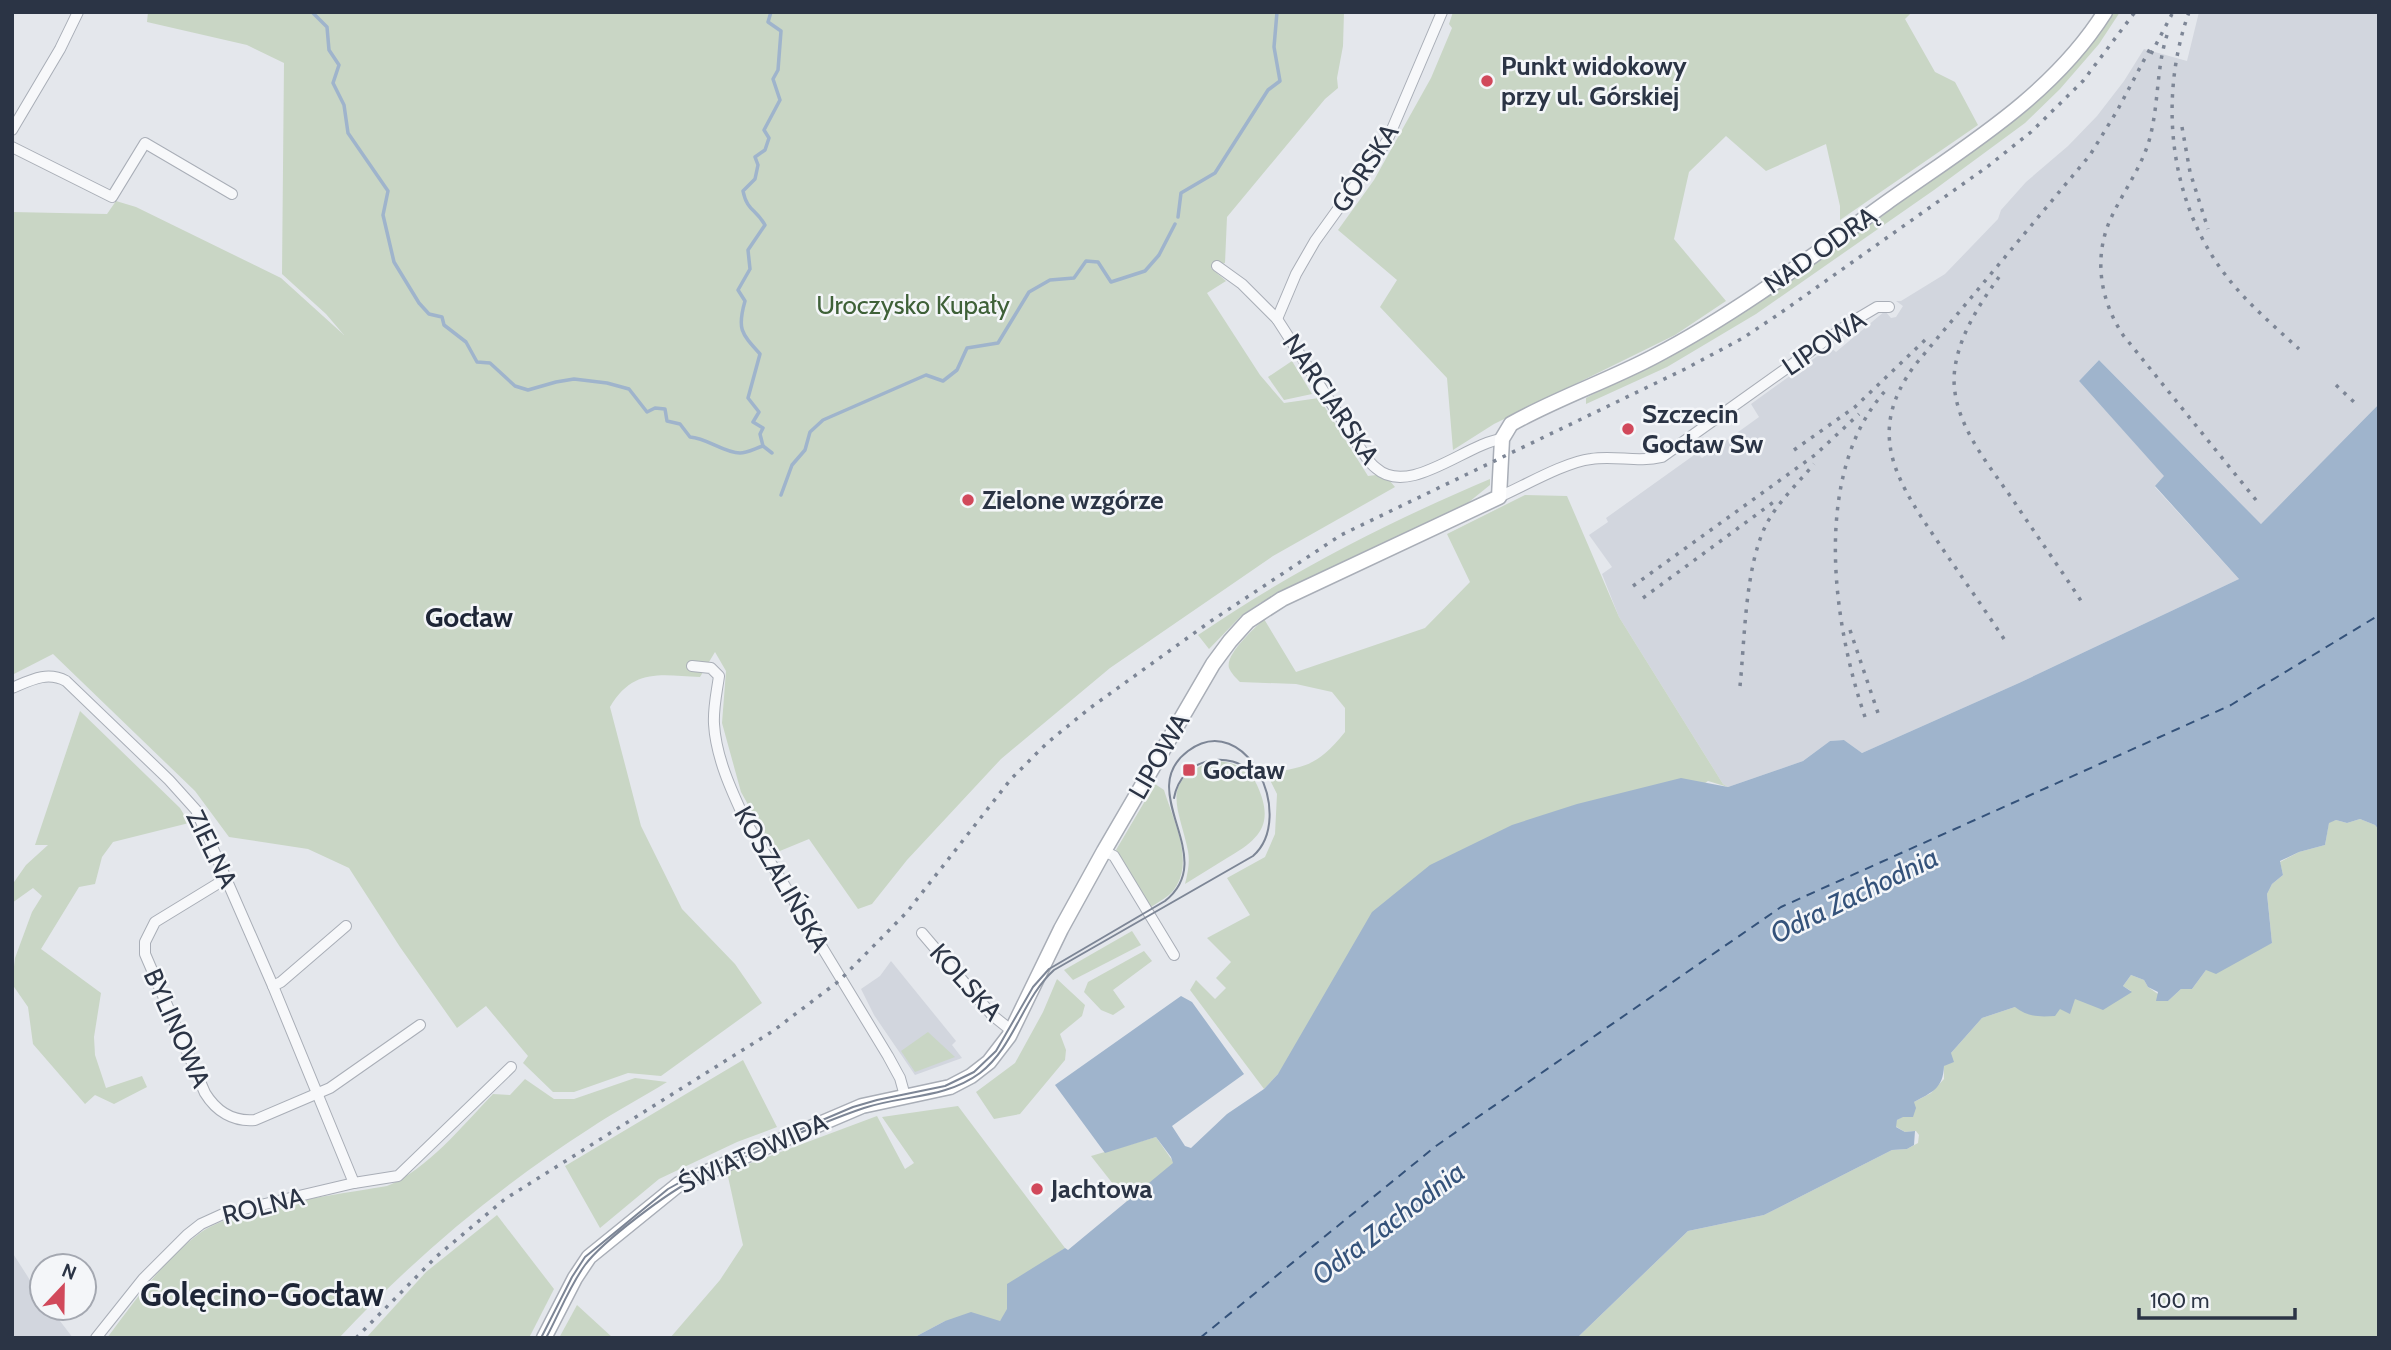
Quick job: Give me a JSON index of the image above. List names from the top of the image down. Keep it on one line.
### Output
{"streets":{"street":["GÓRSKA","NAD ODRĄ","LIPOWA","NARCIARSKA","ZIELNA","KOSZALIŃSKA","KOLSKA","BYLINOWA","ŚWIATOWIDA","ROLNA"]},"crossings":[["GÓRSKA","NARCIARSKA"],["NAD ODRĄ","NARCIARSKA"],["LIPOWA","KOSZALIŃSKA"],["LIPOWA","KOLSKA"],["LIPOWA","ŚWIATOWIDA"],["ZIELNA","BYLINOWA"],["ZIELNA","ROLNA"],["KOSZALIŃSKA","ŚWIATOWIDA"]],"districts":["Gocław","Golęcino-Gocław"],"water":["Odra Zachodnia"],"parks":["Uroczysko Kupały"],"places":{"other":["Punkt widokowy przy ul. Górskiej","Szczecin Gocław Sw","Zielone wzgórze","Jachtowa"],"transit":["Gocław"]},"scale_bar":"100 m","north":"top"}
